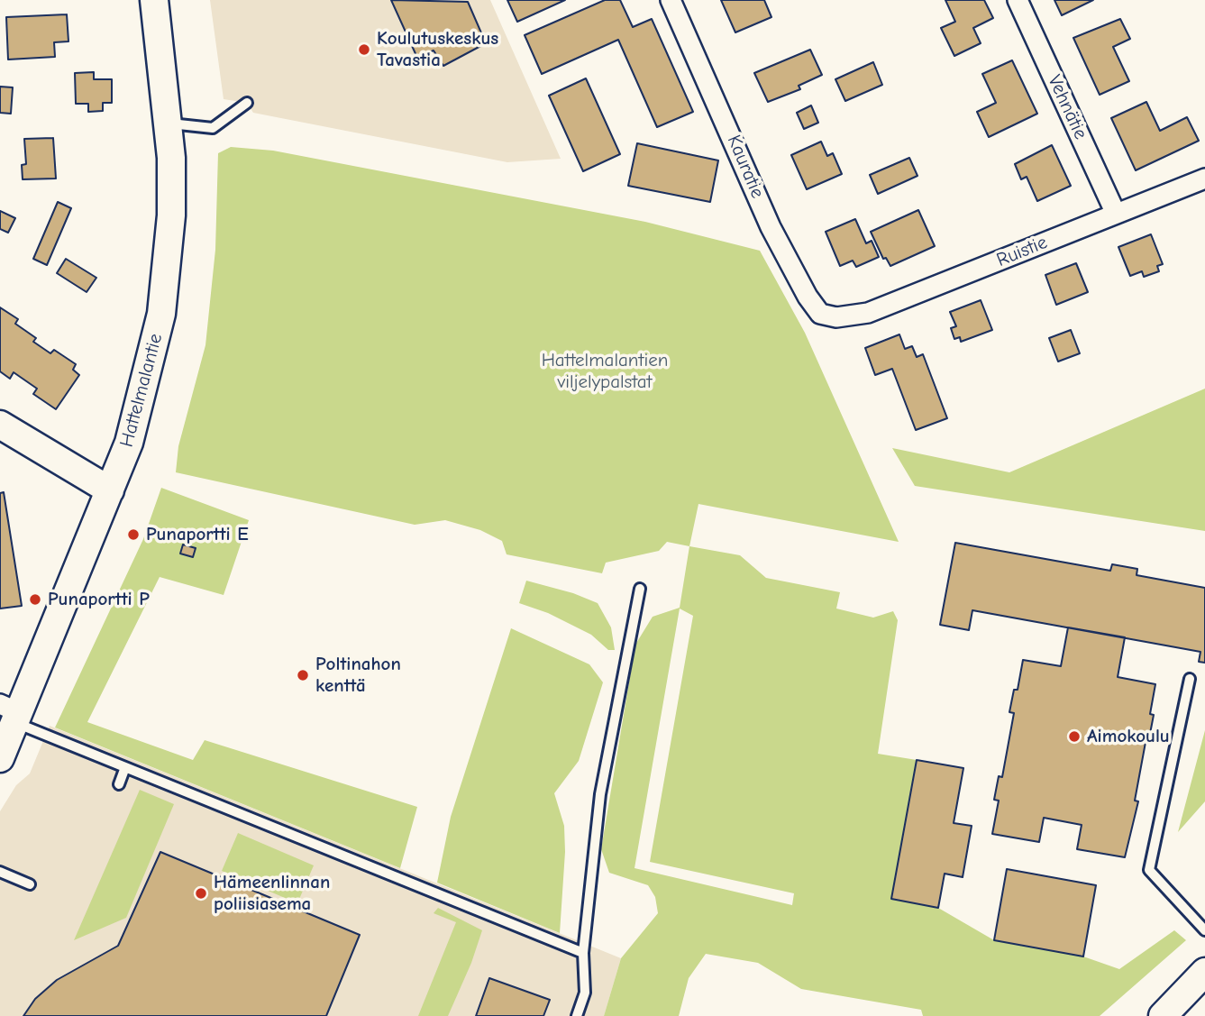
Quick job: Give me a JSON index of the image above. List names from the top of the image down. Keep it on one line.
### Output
{"streets":{"main road":["Hattelmalantie"],"street":["Vehnätie","Kauratie","Ruistie"]},"crossings":[["Vehnätie","Ruistie"],["Kauratie","Ruistie"]],"parks":["Hattelmalantien viljelypalstat"],"places":["Koulutuskeskus Tavastia","Punaportti E","Punaportti P","Poltinahon kenttä","Aimokoulu","Hämeenlinnan poliisiasema"]}
